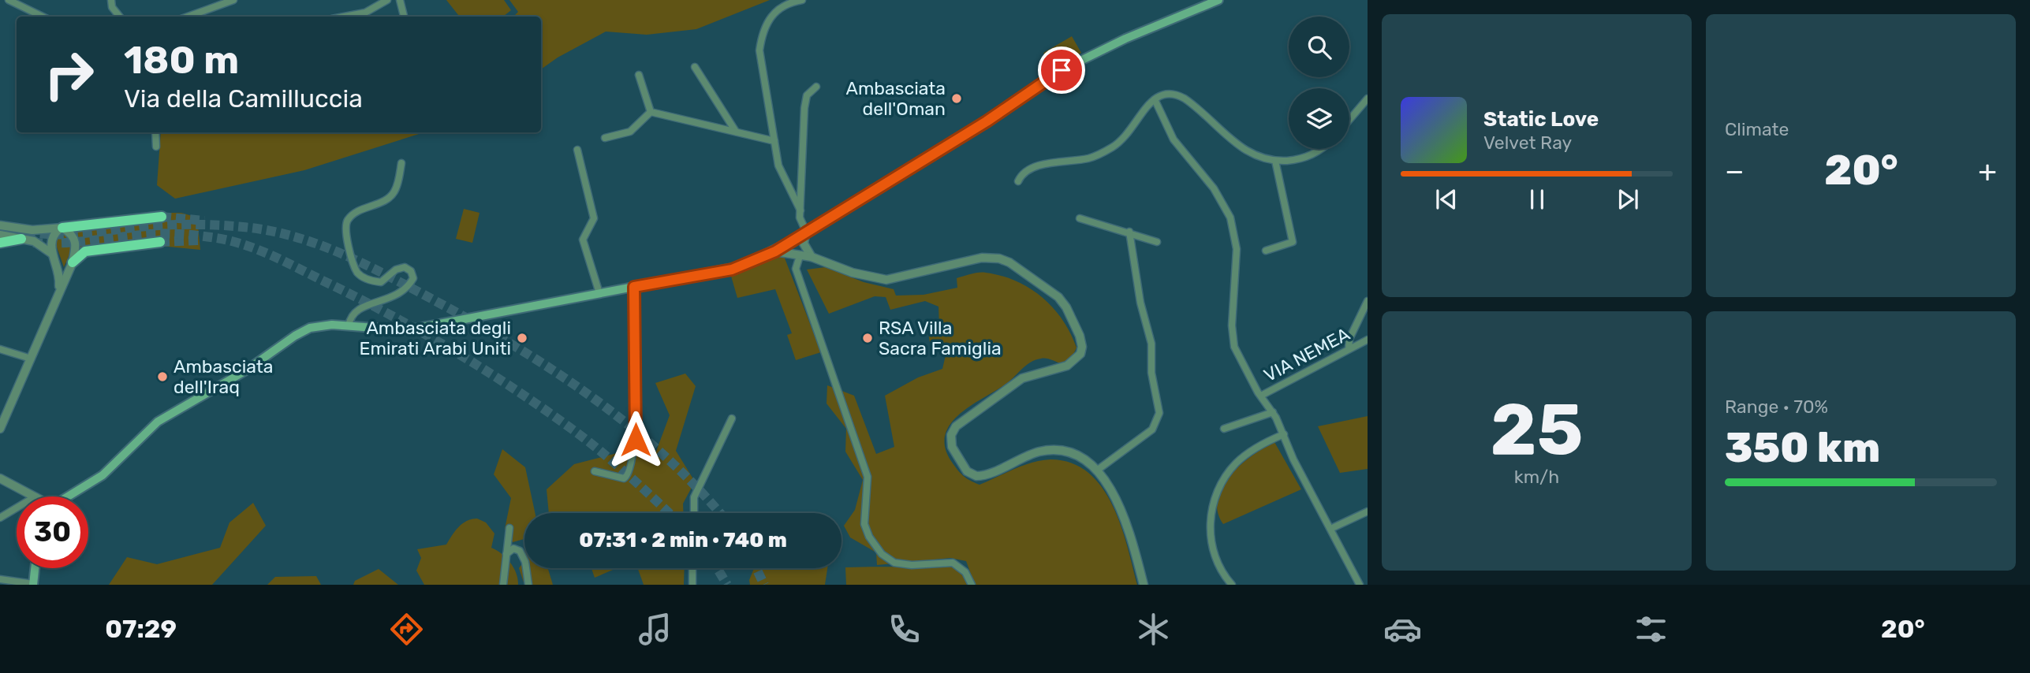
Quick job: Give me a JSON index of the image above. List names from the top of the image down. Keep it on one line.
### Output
{"streets":{"street":["VIA NEMEA"]},"places":["Ambasciata dell'Oman","Ambasciata degli Emirati Arabi Uniti","RSA Villa Sacra Famiglia","Ambasciata dell'Iraq"],"page":{"tile":["Climate",["25","km/h"],["Range · 70%","350 km"]],"turn":["180 m","Via della Camilluccia"],"song":["Static Love","Velvet Ray"],"heat":["−","20°","+"],"limit":"30","trip":"07:31 · 2 min · 740 m","tabs":["07:29","20°"]}}
